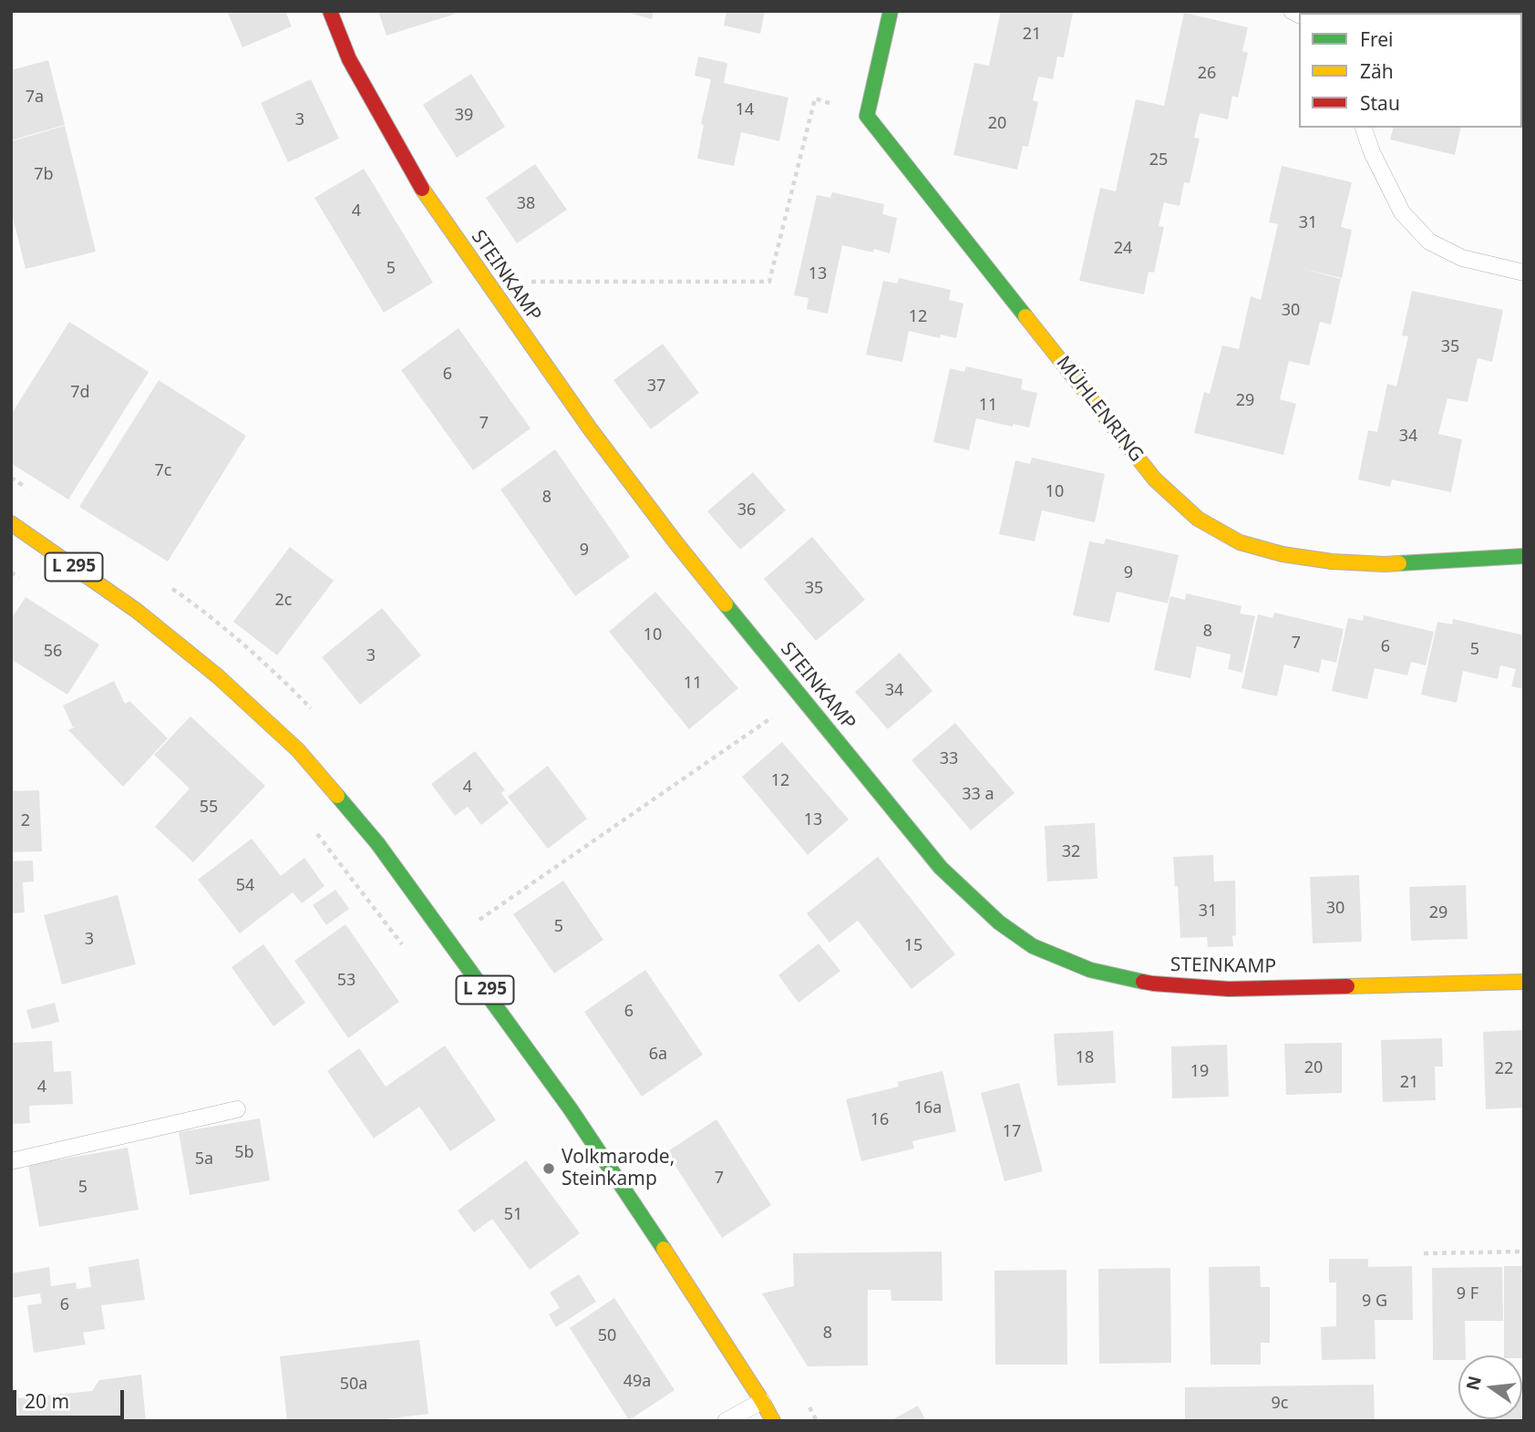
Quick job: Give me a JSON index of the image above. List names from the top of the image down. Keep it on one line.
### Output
{"streets":{"street":["STEINKAMP","MÜHLENRING","L 295"]},"places":["Volkmarode, Steinkamp"],"house_numbers":["21","26","7a","14","39","3","20","25","7b","38","4","31","24","5","13","30","12","35","6","37","7d","29","11","7","34","7c","10","8","36","9","9","35","2c","8","10","7","6","5","56","3","11","34","33","12","4","33 a","55","13","2","32","54","30","31","29","5","3","15","53","6","6a","18","20","22","19","21","4","16a","16","17","5b","5a","7","5","51","9 F","9 G","6","8","50","49a","50a","9c"],"legend":["Frei","Zäh","Stau"],"scale_bar":"20 m","north":"left"}
